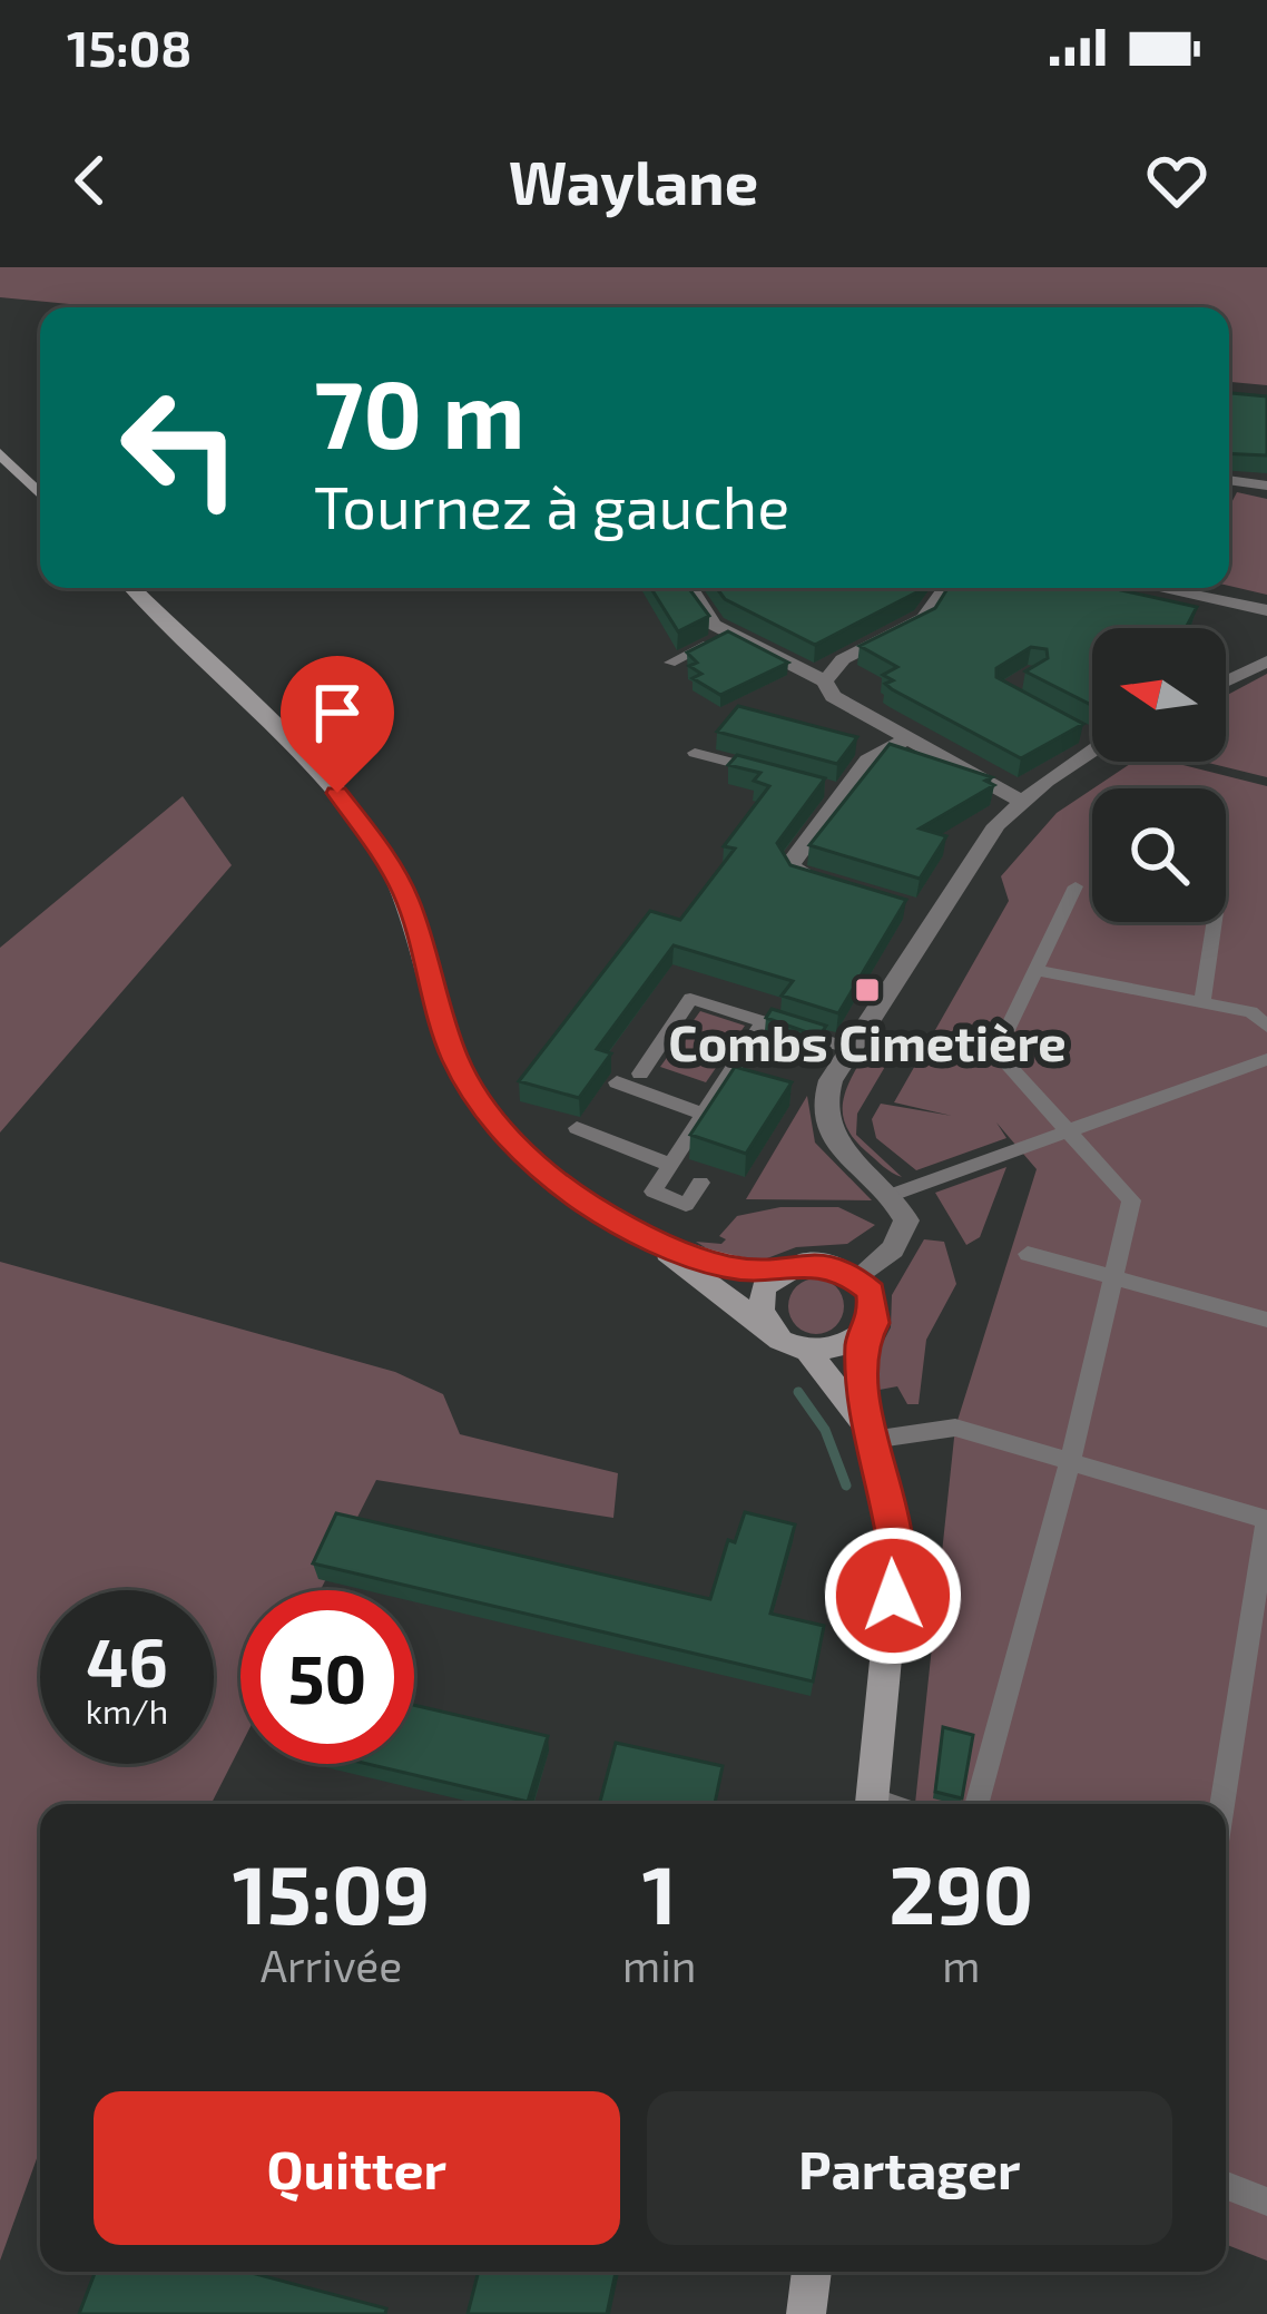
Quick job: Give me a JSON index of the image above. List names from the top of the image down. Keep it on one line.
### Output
{"places":{"transit":["Combs Cimetière"]},"north":"left","page":{"status":"15:08","header":"Waylane","turn":["70 m","Tournez à gauche"],"speed":"46 km/h","limit":"50","eta":["15:09","Arrivée","1","min","290","m"],"buttons":["Quitter","Partager"]}}
